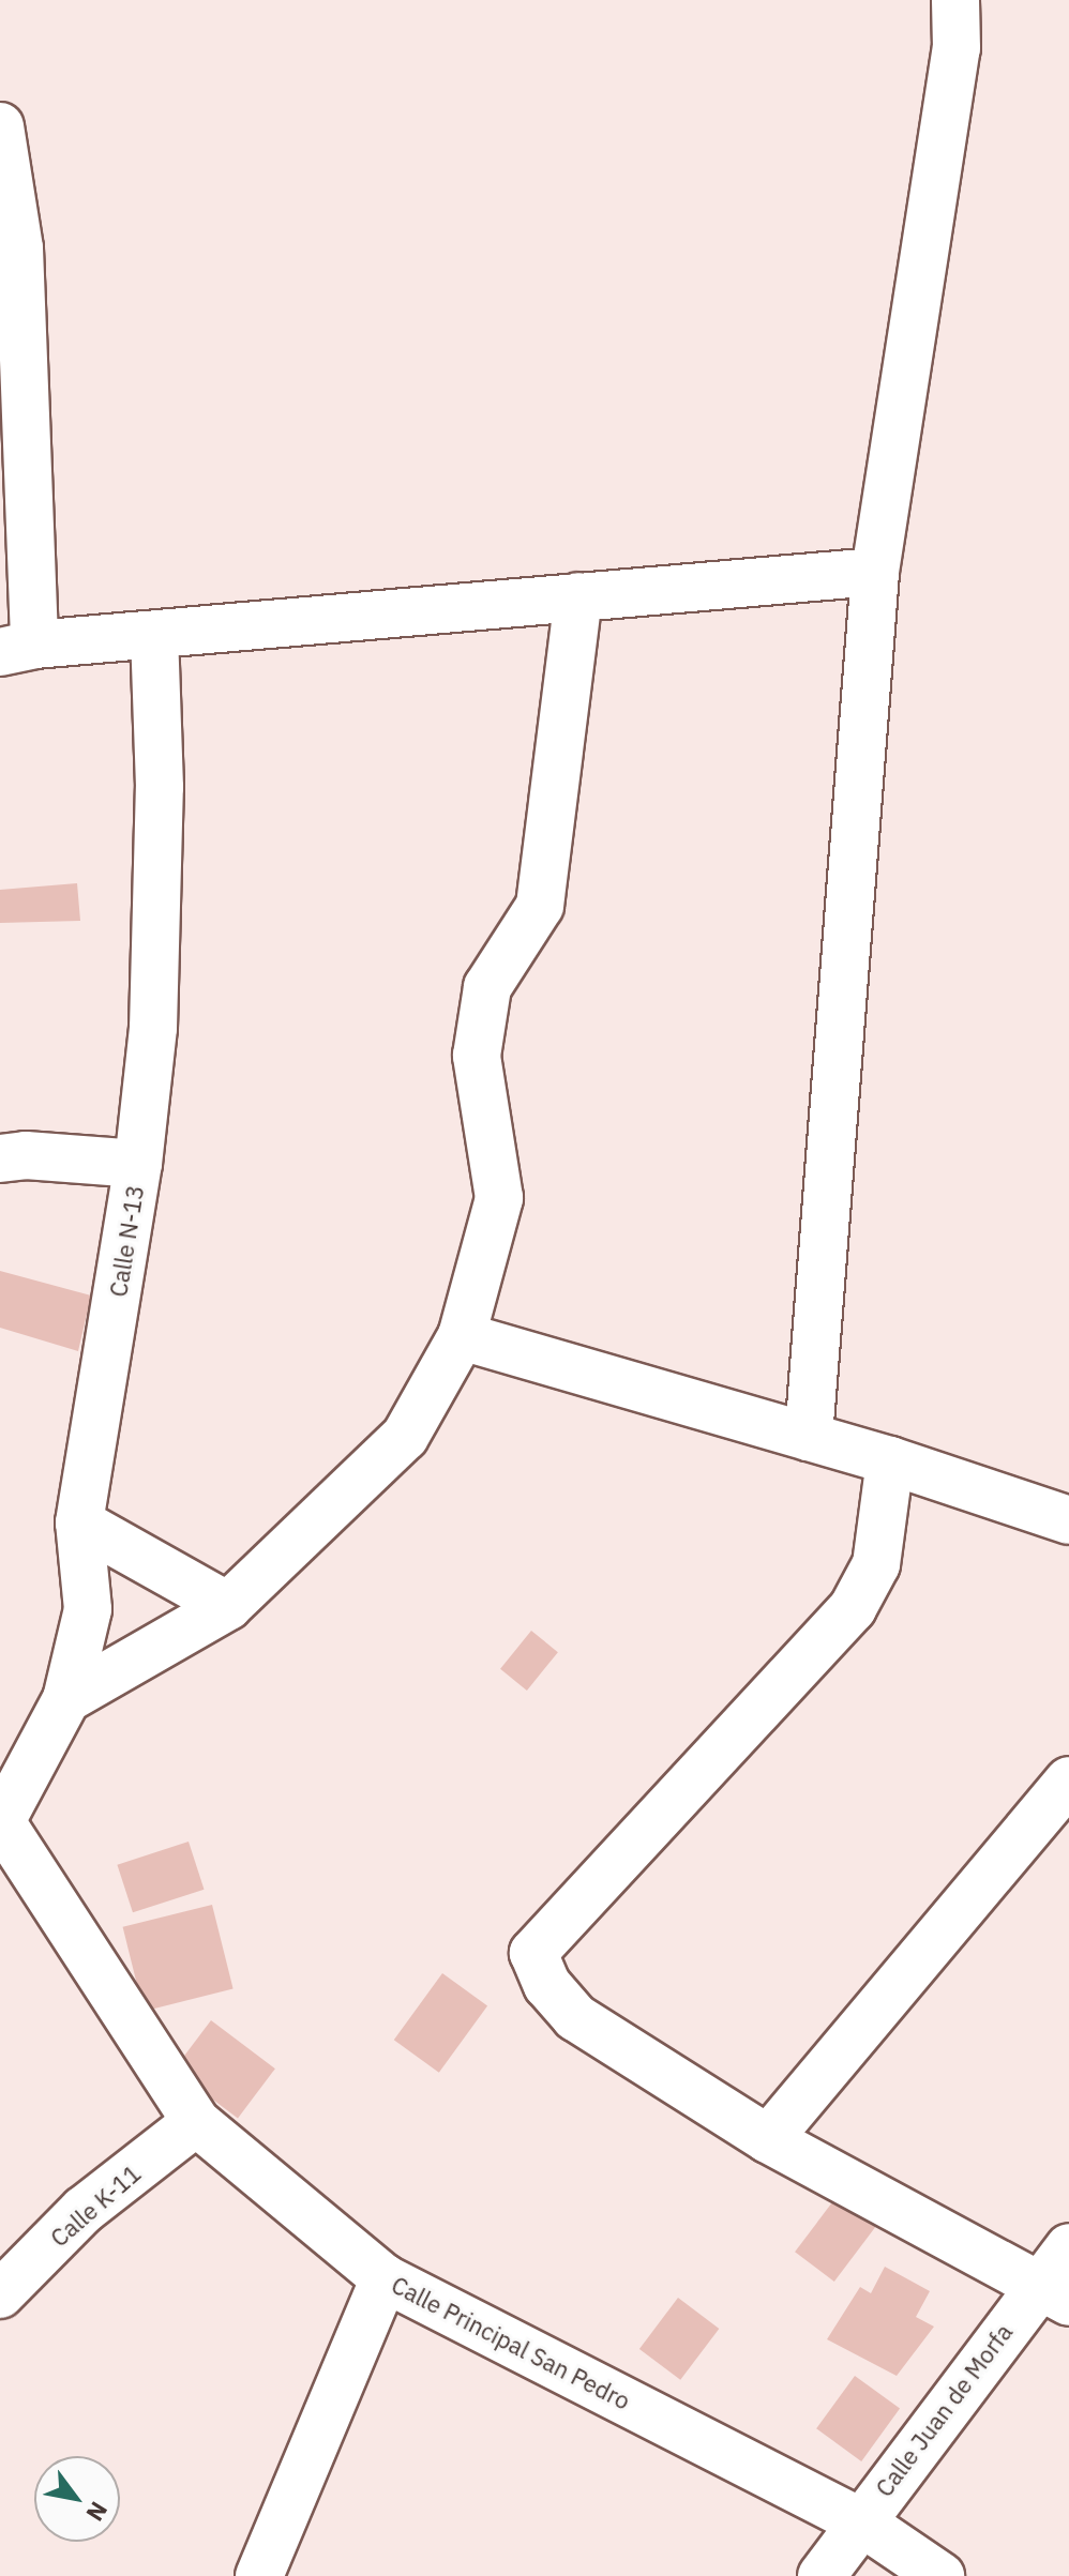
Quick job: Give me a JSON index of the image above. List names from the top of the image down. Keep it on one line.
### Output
{"streets":{"street":["Calle N-13","Calle K-11","Calle Principal San Pedro","Calle Juan de Morfa"]},"crossings":[["Calle N-13","Calle Principal San Pedro"],["Calle K-11","Calle Principal San Pedro"],["Calle Principal San Pedro","Calle Juan de Morfa"]],"north":"bottom right"}
